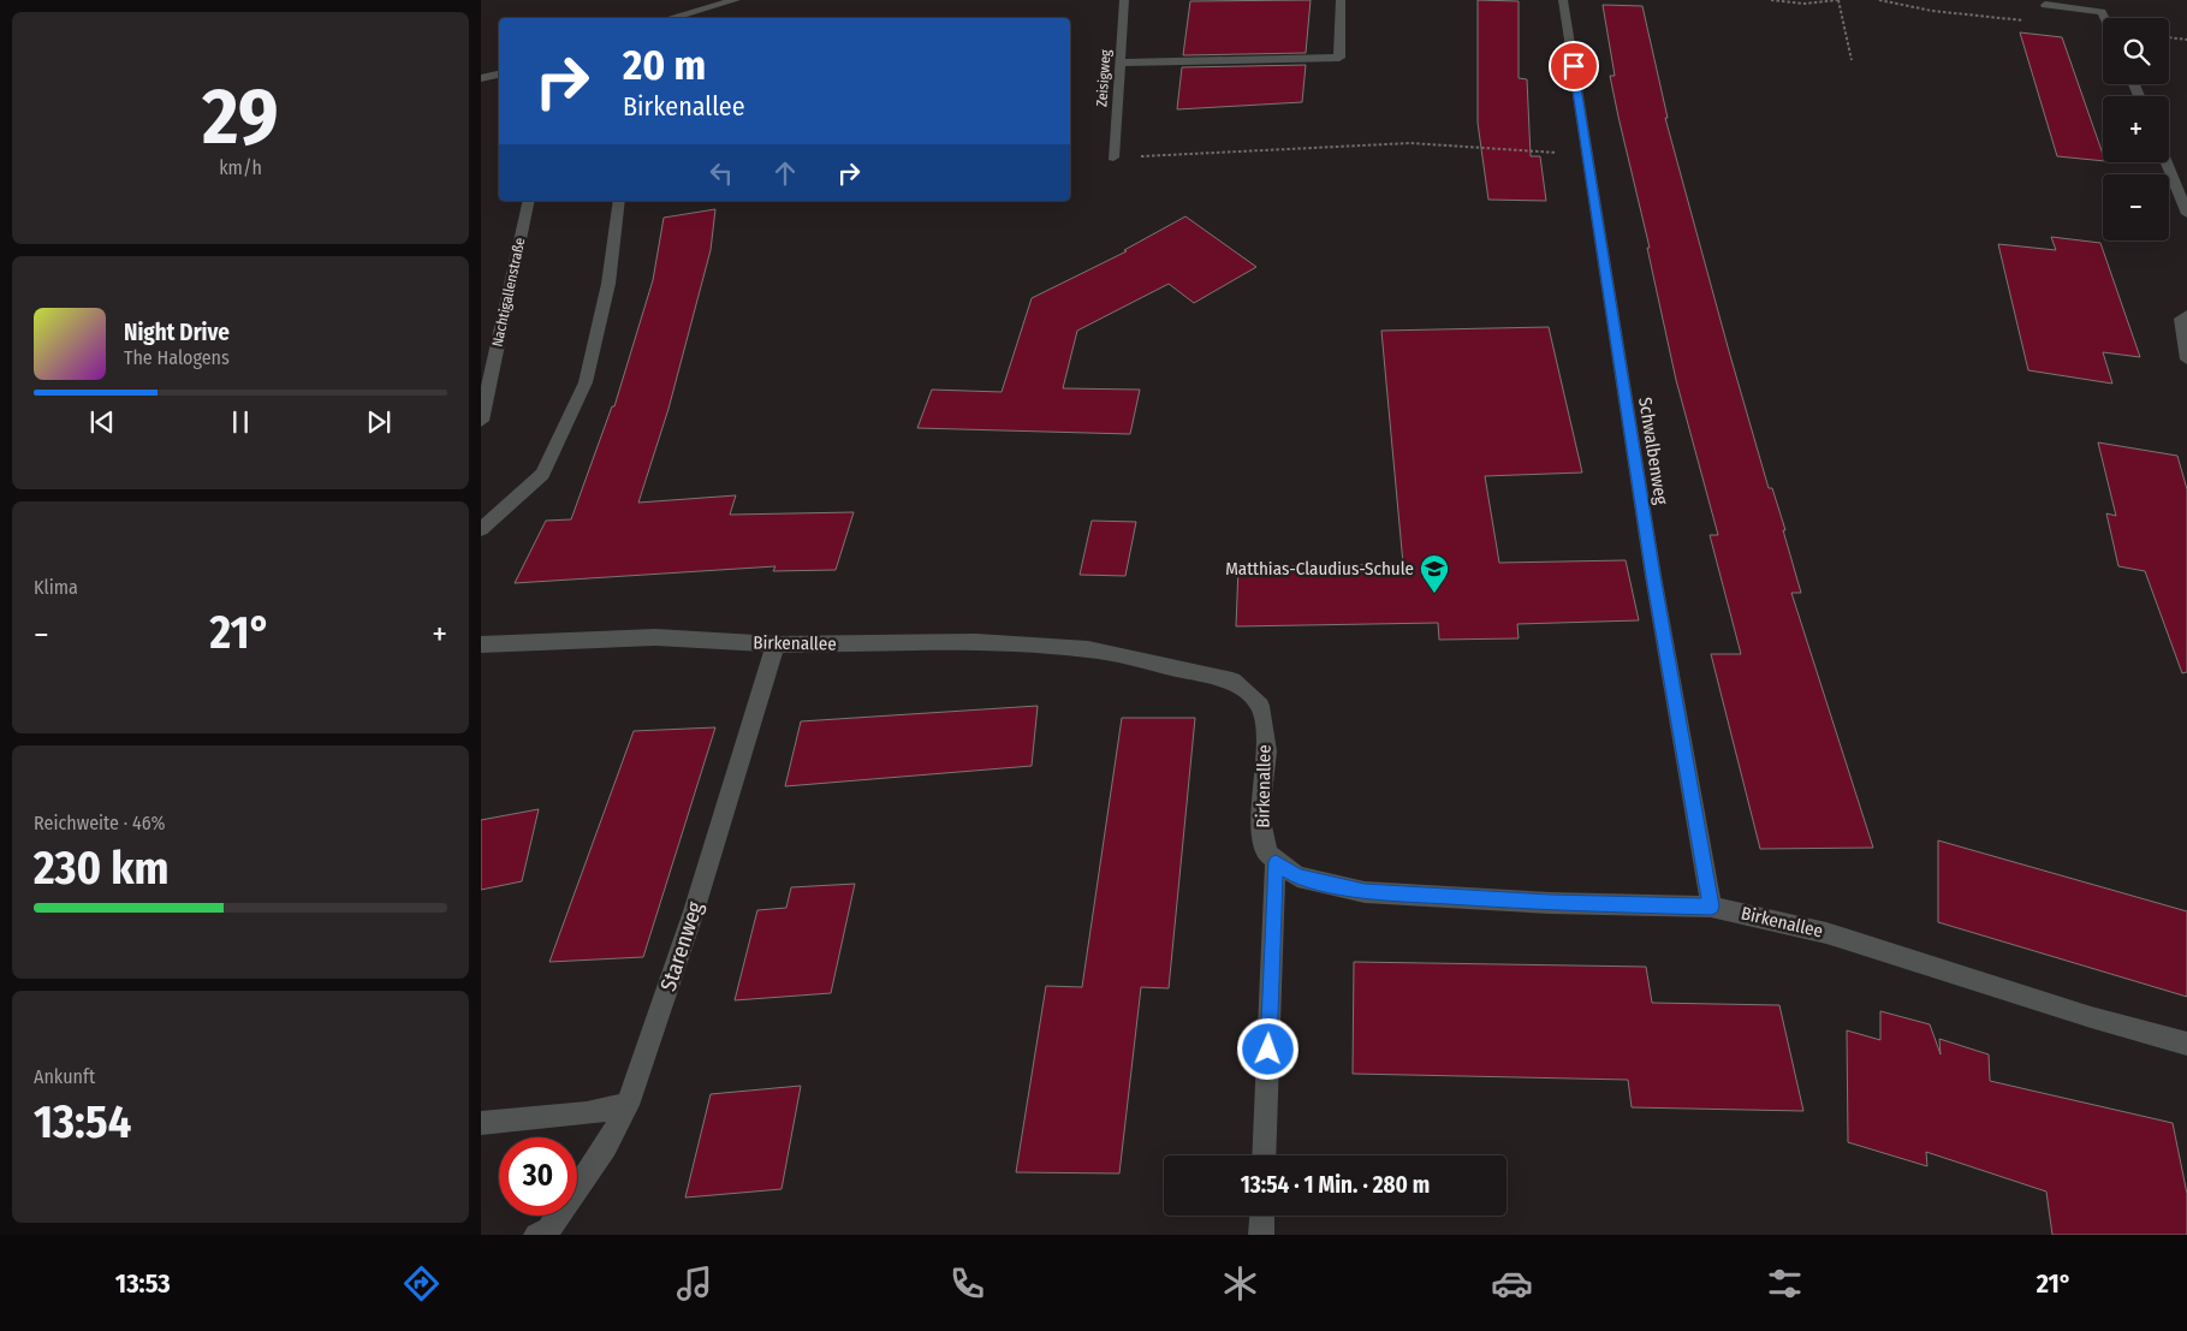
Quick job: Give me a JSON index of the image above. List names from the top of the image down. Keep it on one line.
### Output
{"streets":{"street":["Zeisigweg","Nachtigallenstraße","Schwalbenweg","Birkenallee","Starenweg"]},"crossings":[["Schwalbenweg","Birkenallee"],["Birkenallee","Starenweg"]],"places":{"school or university":["Matthias-Claudius-Schule"]},"page":{"tile":[["29","km/h"],"Klima",["Reichweite · 46%","230 km"],["Ankunft","13:54"]],"map_buttons":["+","−"],"turn":["20 m","Birkenallee"],"song":["Night Drive","The Halogens"],"heat":["−","21°","+"],"limit":"30","trip":"13:54 · 1 Min. · 280 m","tabs":["13:53","21°"]}}
